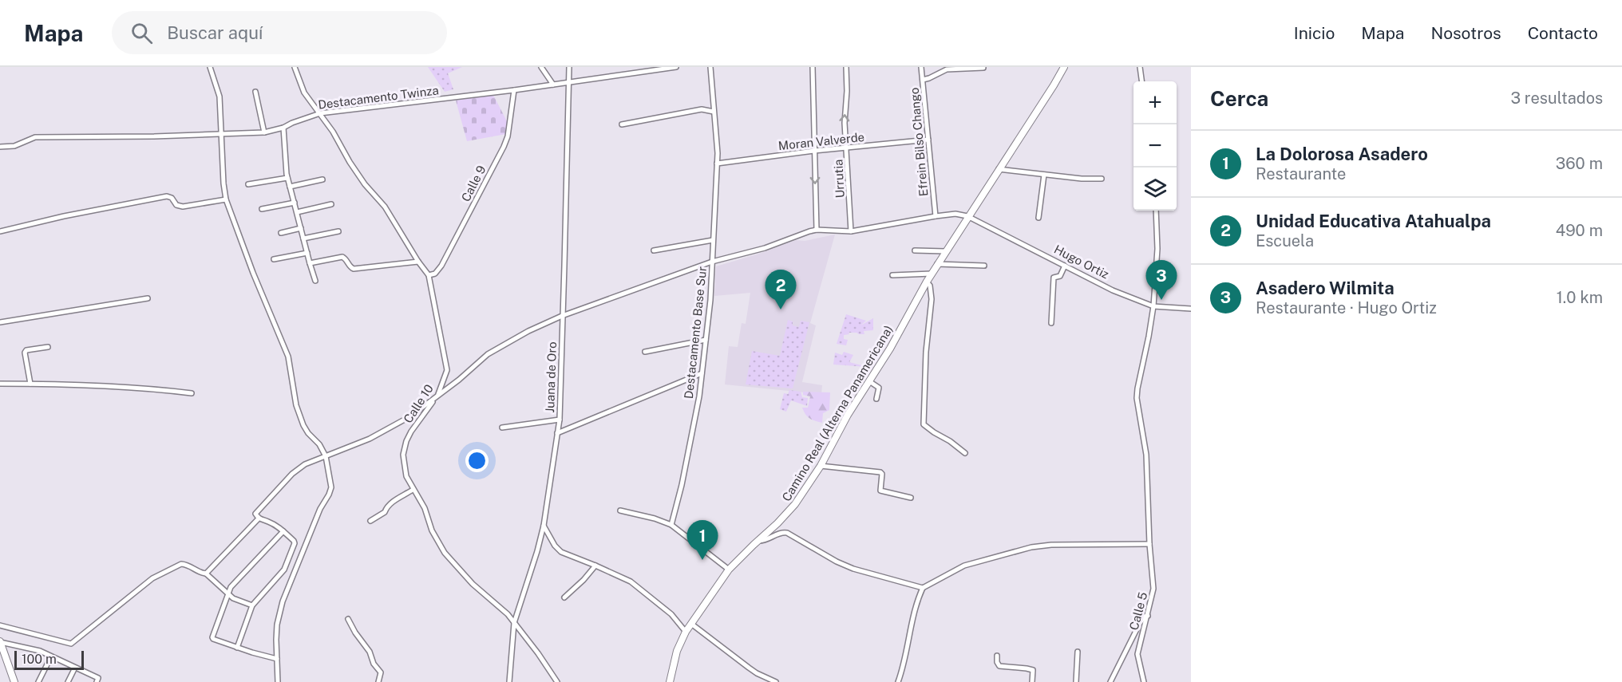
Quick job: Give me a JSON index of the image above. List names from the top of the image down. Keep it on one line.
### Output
{"streets":{"street":["Destacamento Twinza","Moran Valverde","Efrein Bilso Chango","Urrutia","Calle 9","Hugo Ortiz","Destacamento Base Sur","Juana de Oro","Calle 10","Camino Real (Alterna Panamericana)","Calle 5"]},"crossings":[["Destacamento Twinza","Calle 9"],["Destacamento Twinza","Juana de Oro"],["Destacamento Twinza","Calle 10"],["Moran Valverde","Efrein Bilso Chango"],["Moran Valverde","Urrutia"],["Moran Valverde","Destacamento Base Sur"],["Efrein Bilso Chango","Hugo Ortiz"],["Urrutia","Hugo Ortiz"],["Calle 9","Calle 10"],["Hugo Ortiz","Camino Real (Alterna Panamericana)"],["Hugo Ortiz","Calle 5"],["Juana de Oro","Calle 10"]],"scale_bar":"100 m","page":{"header":"Mapa","search":"Buscar aquí","nav":["Inicio","Mapa","Nosotros","Contacto"],"heading":["Cerca","3 resultados"],"map_buttons":["+","−"],"list":[{"mark":"1","name":"La Dolorosa Asadero","note":"Restaurante","value":"360 m"},{"mark":"2","name":"Unidad Educativa Atahualpa","note":"Escuela","value":"490 m"},{"mark":"3","name":"Asadero Wilmita","note":"Restaurante · Hugo Ortiz","value":"1.0 km"}],"pins":["3","2","1"],"scale":"100 m"}}
